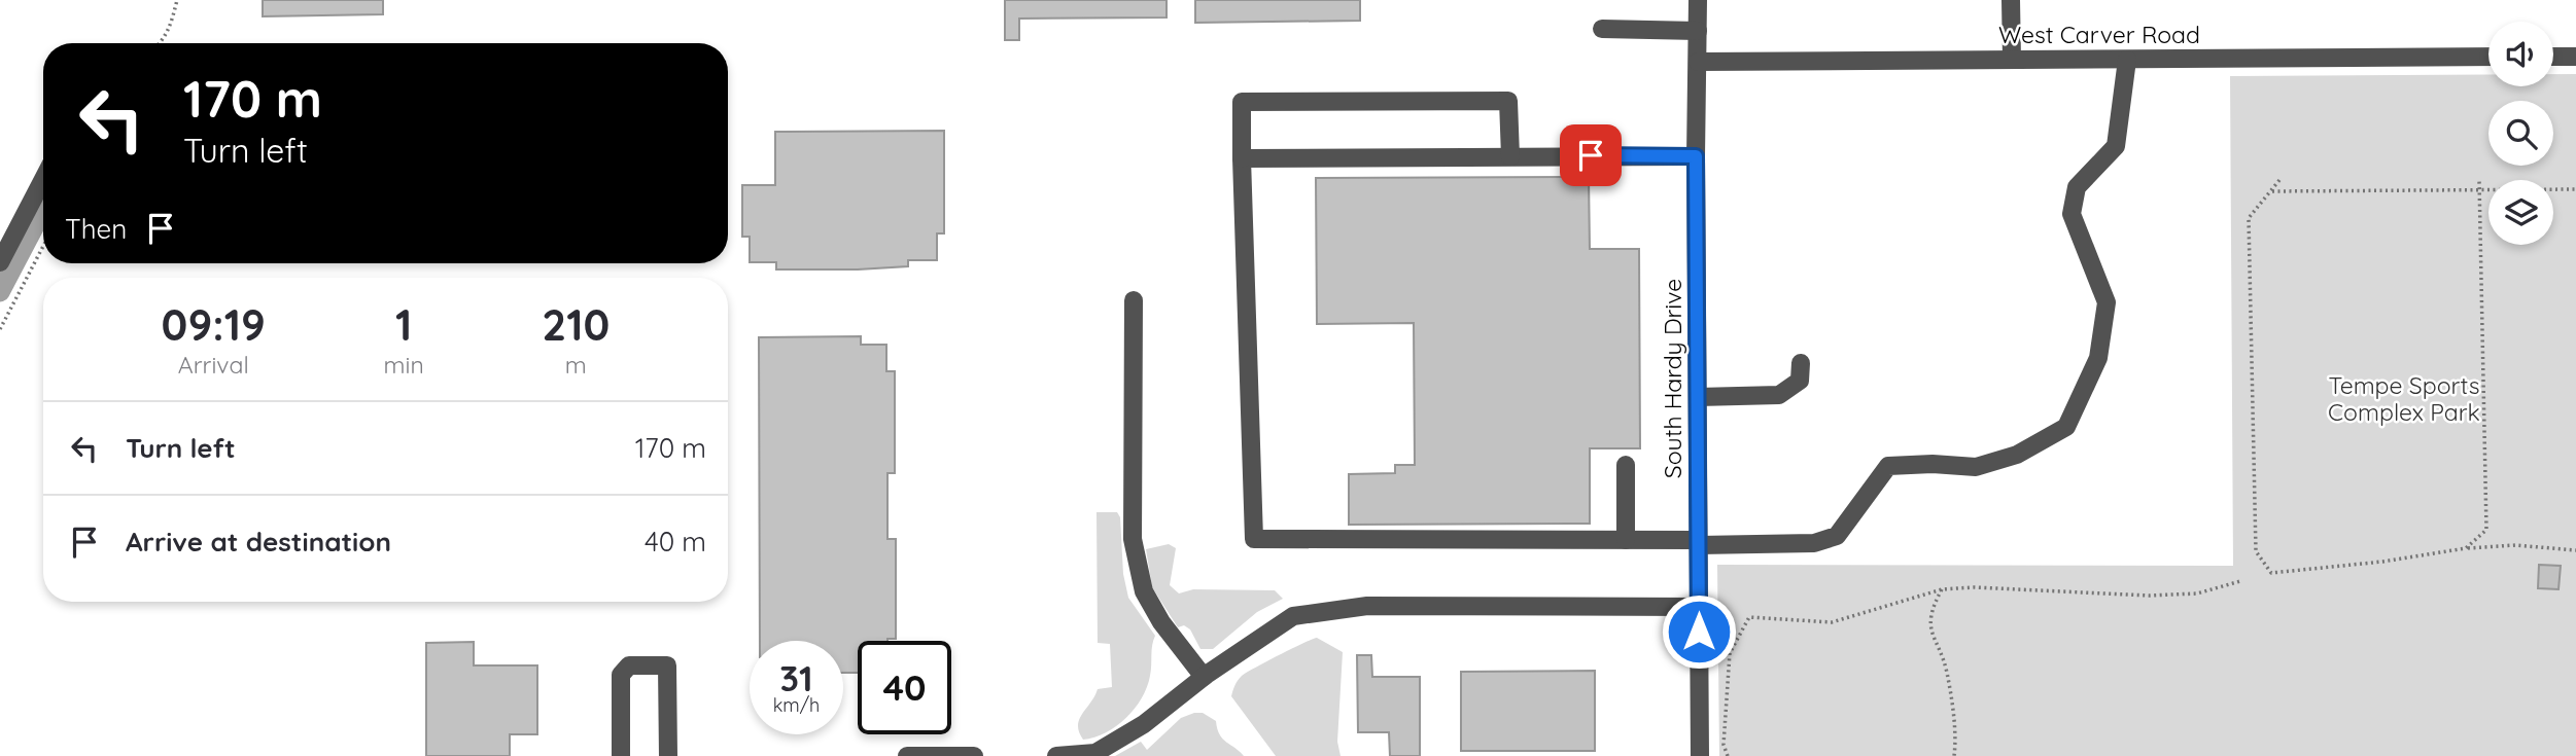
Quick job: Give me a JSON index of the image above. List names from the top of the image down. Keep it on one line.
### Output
{"streets":{"street":["West Carver Road","South Hardy Drive"]},"crossings":[["West Carver Road","South Hardy Drive"]],"parks":["Tempe Sports Complex Park"],"page":{"turn":["170 m","Turn left"],"then":"Then","eta":["09:19","Arrival","1","min","210","m"],"list":[{"name":"Turn left","value":"170 m"},{"name":"Arrive at destination","value":"40 m"}],"speed":"31 km/h","limit":"40"}}
